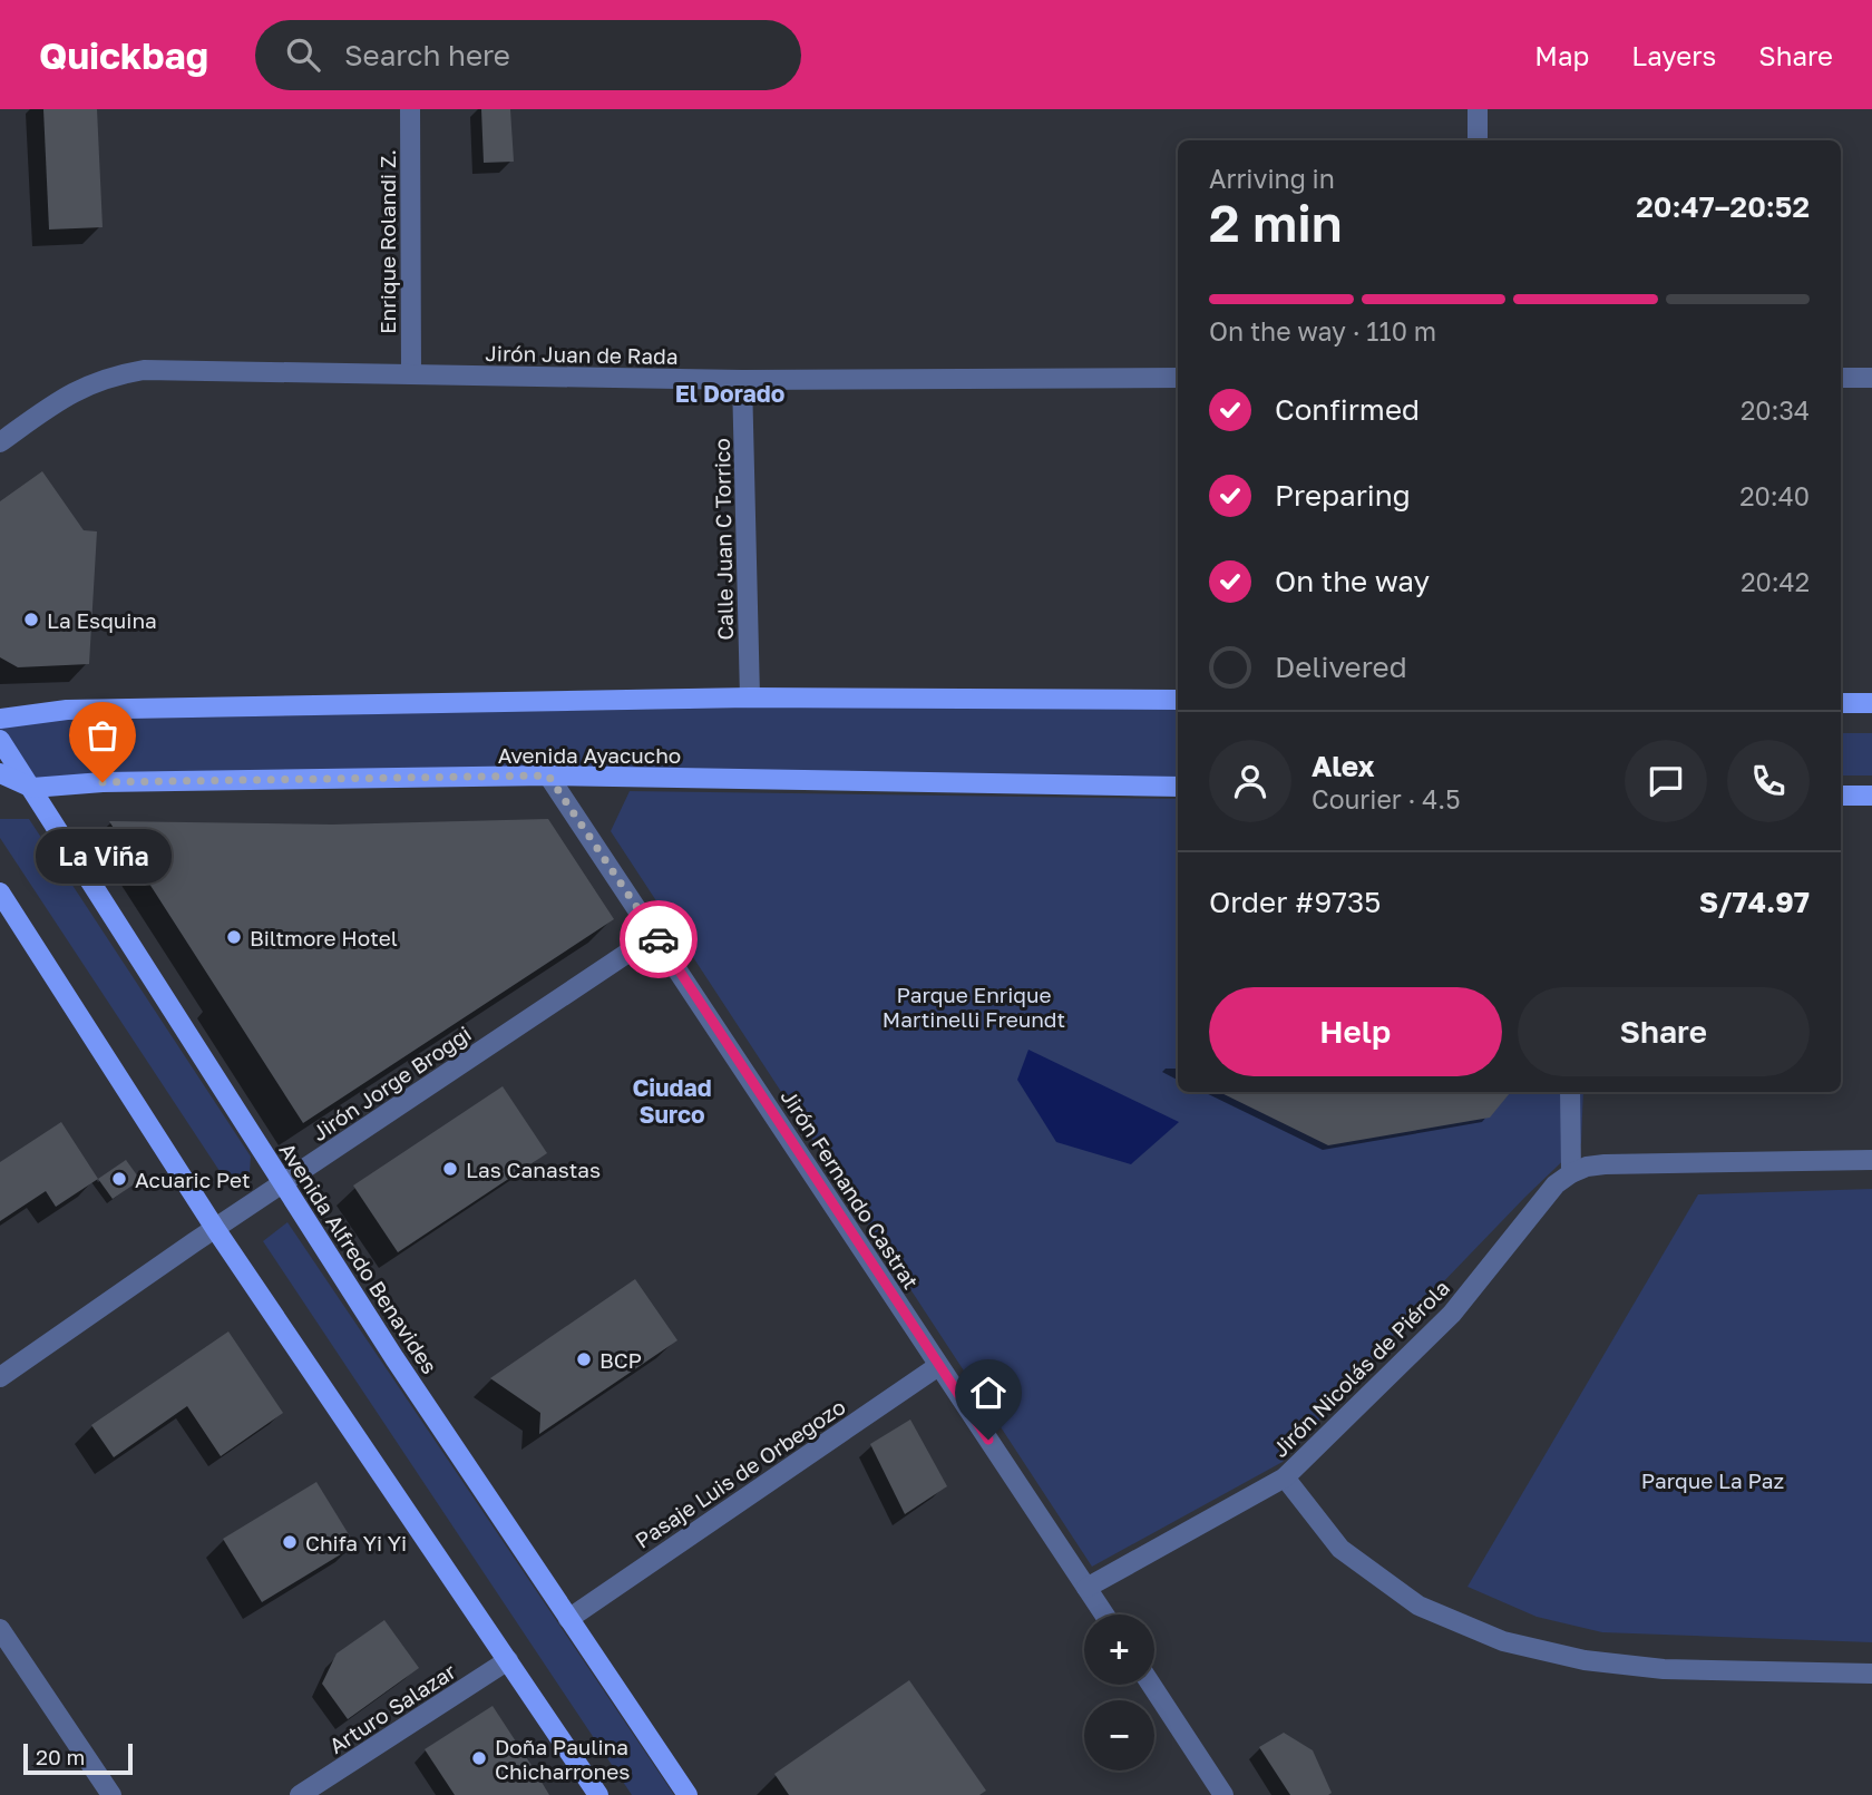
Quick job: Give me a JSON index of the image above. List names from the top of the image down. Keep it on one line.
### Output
{"streets":{"main road":["Avenida Ayacucho","Avenida Alfredo Benavides"],"street":["Enrique Rolandi Z.","Jirón Juan de Rada","Calle Juan C Torrico","Jirón Jorge Broggi","Jirón Fernando Castrat","Jirón Nicolás de Piérola","Pasaje Luis de Orbegozo","Arturo Salazar"]},"crossings":[["Enrique Rolandi Z.","Jirón Juan de Rada"],["Jirón Juan de Rada","Calle Juan C Torrico"],["Avenida Ayacucho","Jirón Fernando Castrat"],["Avenida Ayacucho","Avenida Alfredo Benavides"],["Jirón Jorge Broggi","Jirón Fernando Castrat"],["Jirón Jorge Broggi","Avenida Alfredo Benavides"],["Jirón Fernando Castrat","Jirón Nicolás de Piérola"],["Jirón Fernando Castrat","Pasaje Luis de Orbegozo"],["Avenida Alfredo Benavides","Pasaje Luis de Orbegozo"]],"districts":["El Dorado","Ciudad Surco"],"parks":["Parque Enrique Martinelli Freundt","Parque La Paz"],"places":["La Esquina","La Viña","Biltmore Hotel","Las Canastas","Acuaric Pet","BCP","Chifa Yi Yi","Doña Paulina Chicharrones"],"scale_bar":"20 m","page":{"header":"Quickbag","search":"Search here","nav":["Map","Layers","Share"],"heading":["2 min","Arriving in","20:47–20:52"],"panel":["Alex","Courier · 4.5","Order #9735","S/74.97"],"bar":"On the way · 110 m","list":[["Confirmed","20:34"],["Preparing","20:40"],["On the way","20:42"],"Delivered"],"bubble":"La Viña","buttons":["Help","Share"],"map_buttons":["+","−"],"scale":"20 m"}}
